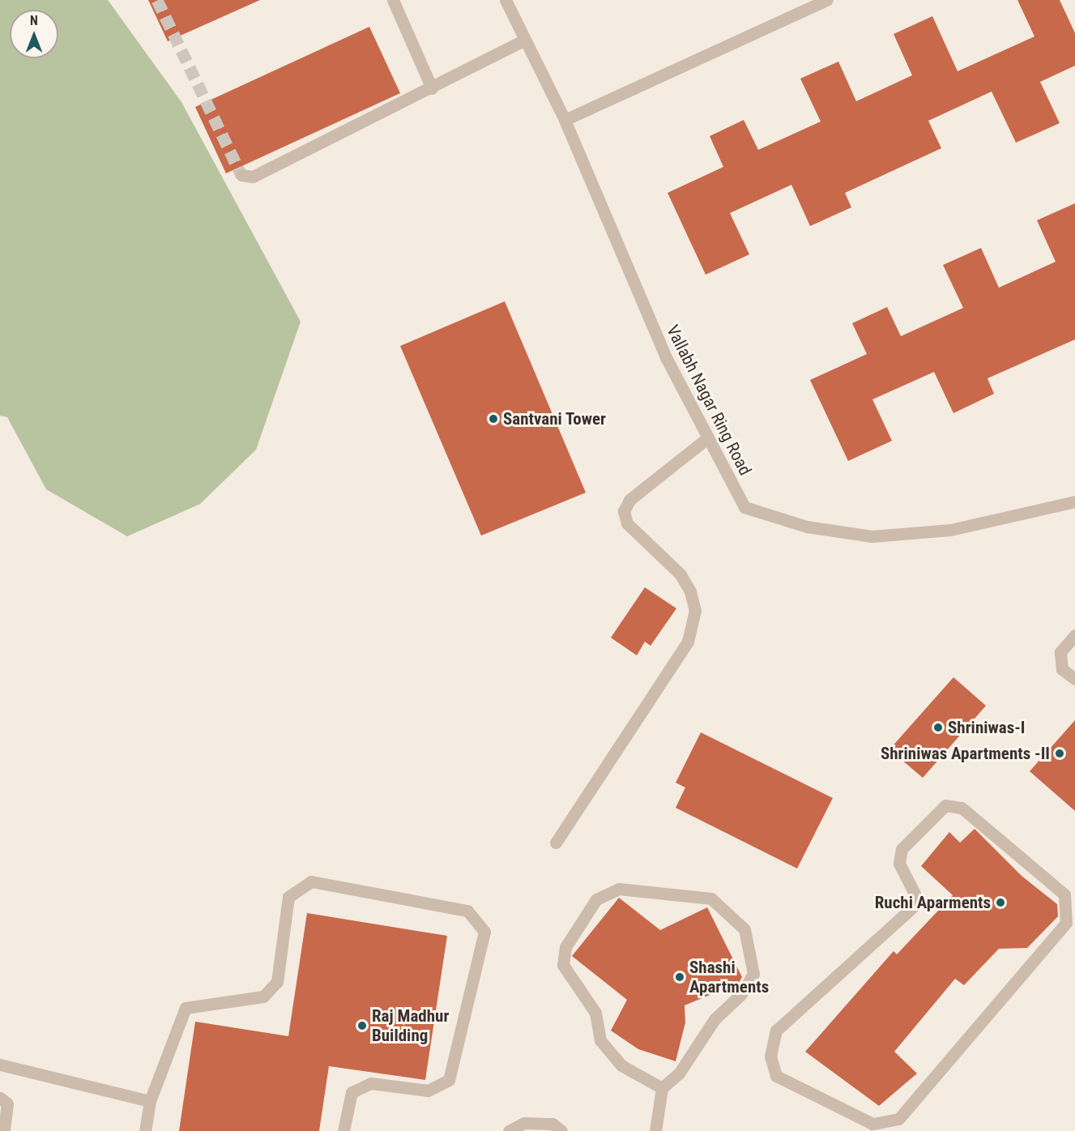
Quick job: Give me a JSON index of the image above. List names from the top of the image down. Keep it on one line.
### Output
{"streets":{"street":["Vallabh Nagar Ring Road"]},"places":["Santvani Tower","Shriniwas-I","Shriniwas Apartments -II","Ruchi Aparments","Shashi Apartments","Raj Madhur Building"],"north":"top"}
